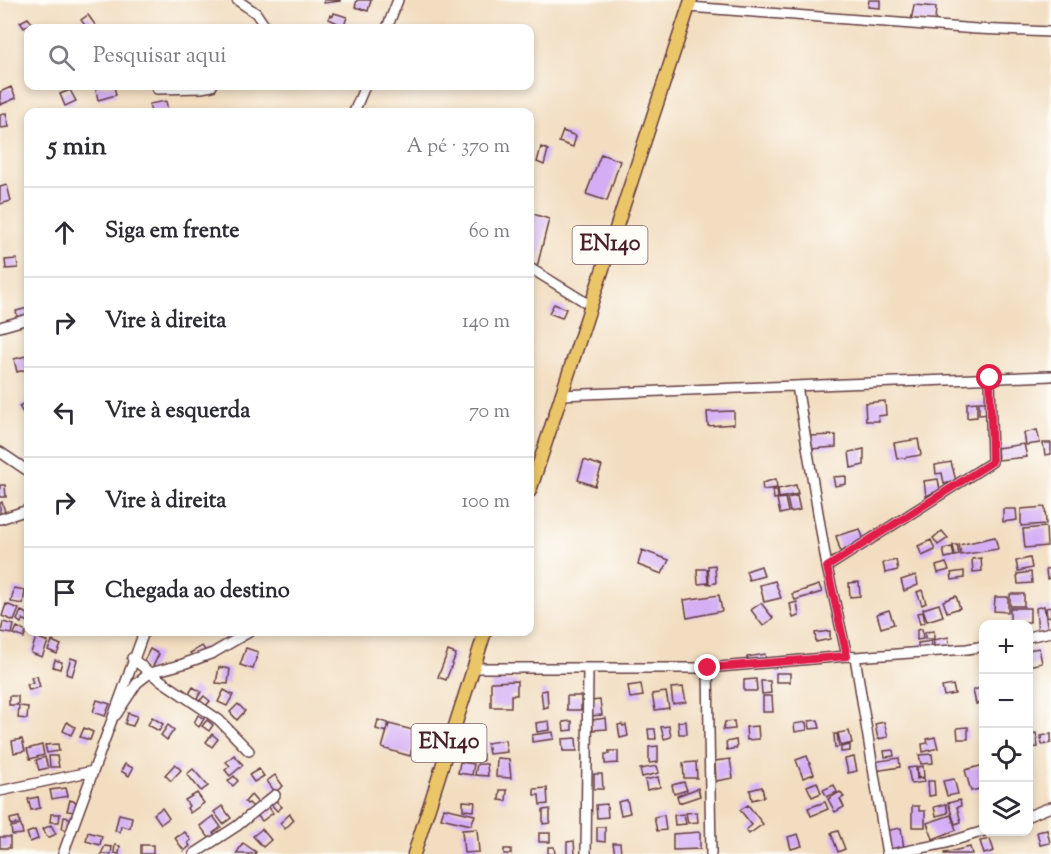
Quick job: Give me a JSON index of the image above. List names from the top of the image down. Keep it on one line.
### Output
{"streets":{"main road":["EN140"]},"page":{"search":"Pesquisar aqui","heading":["5 min","A pé · 370 m"],"list":[["Siga em frente","60 m"],["Vire à direita","140 m"],["Vire à esquerda","70 m"],["Vire à direita","100 m"],"Chegada ao destino"],"map_buttons":["+","−"]}}
